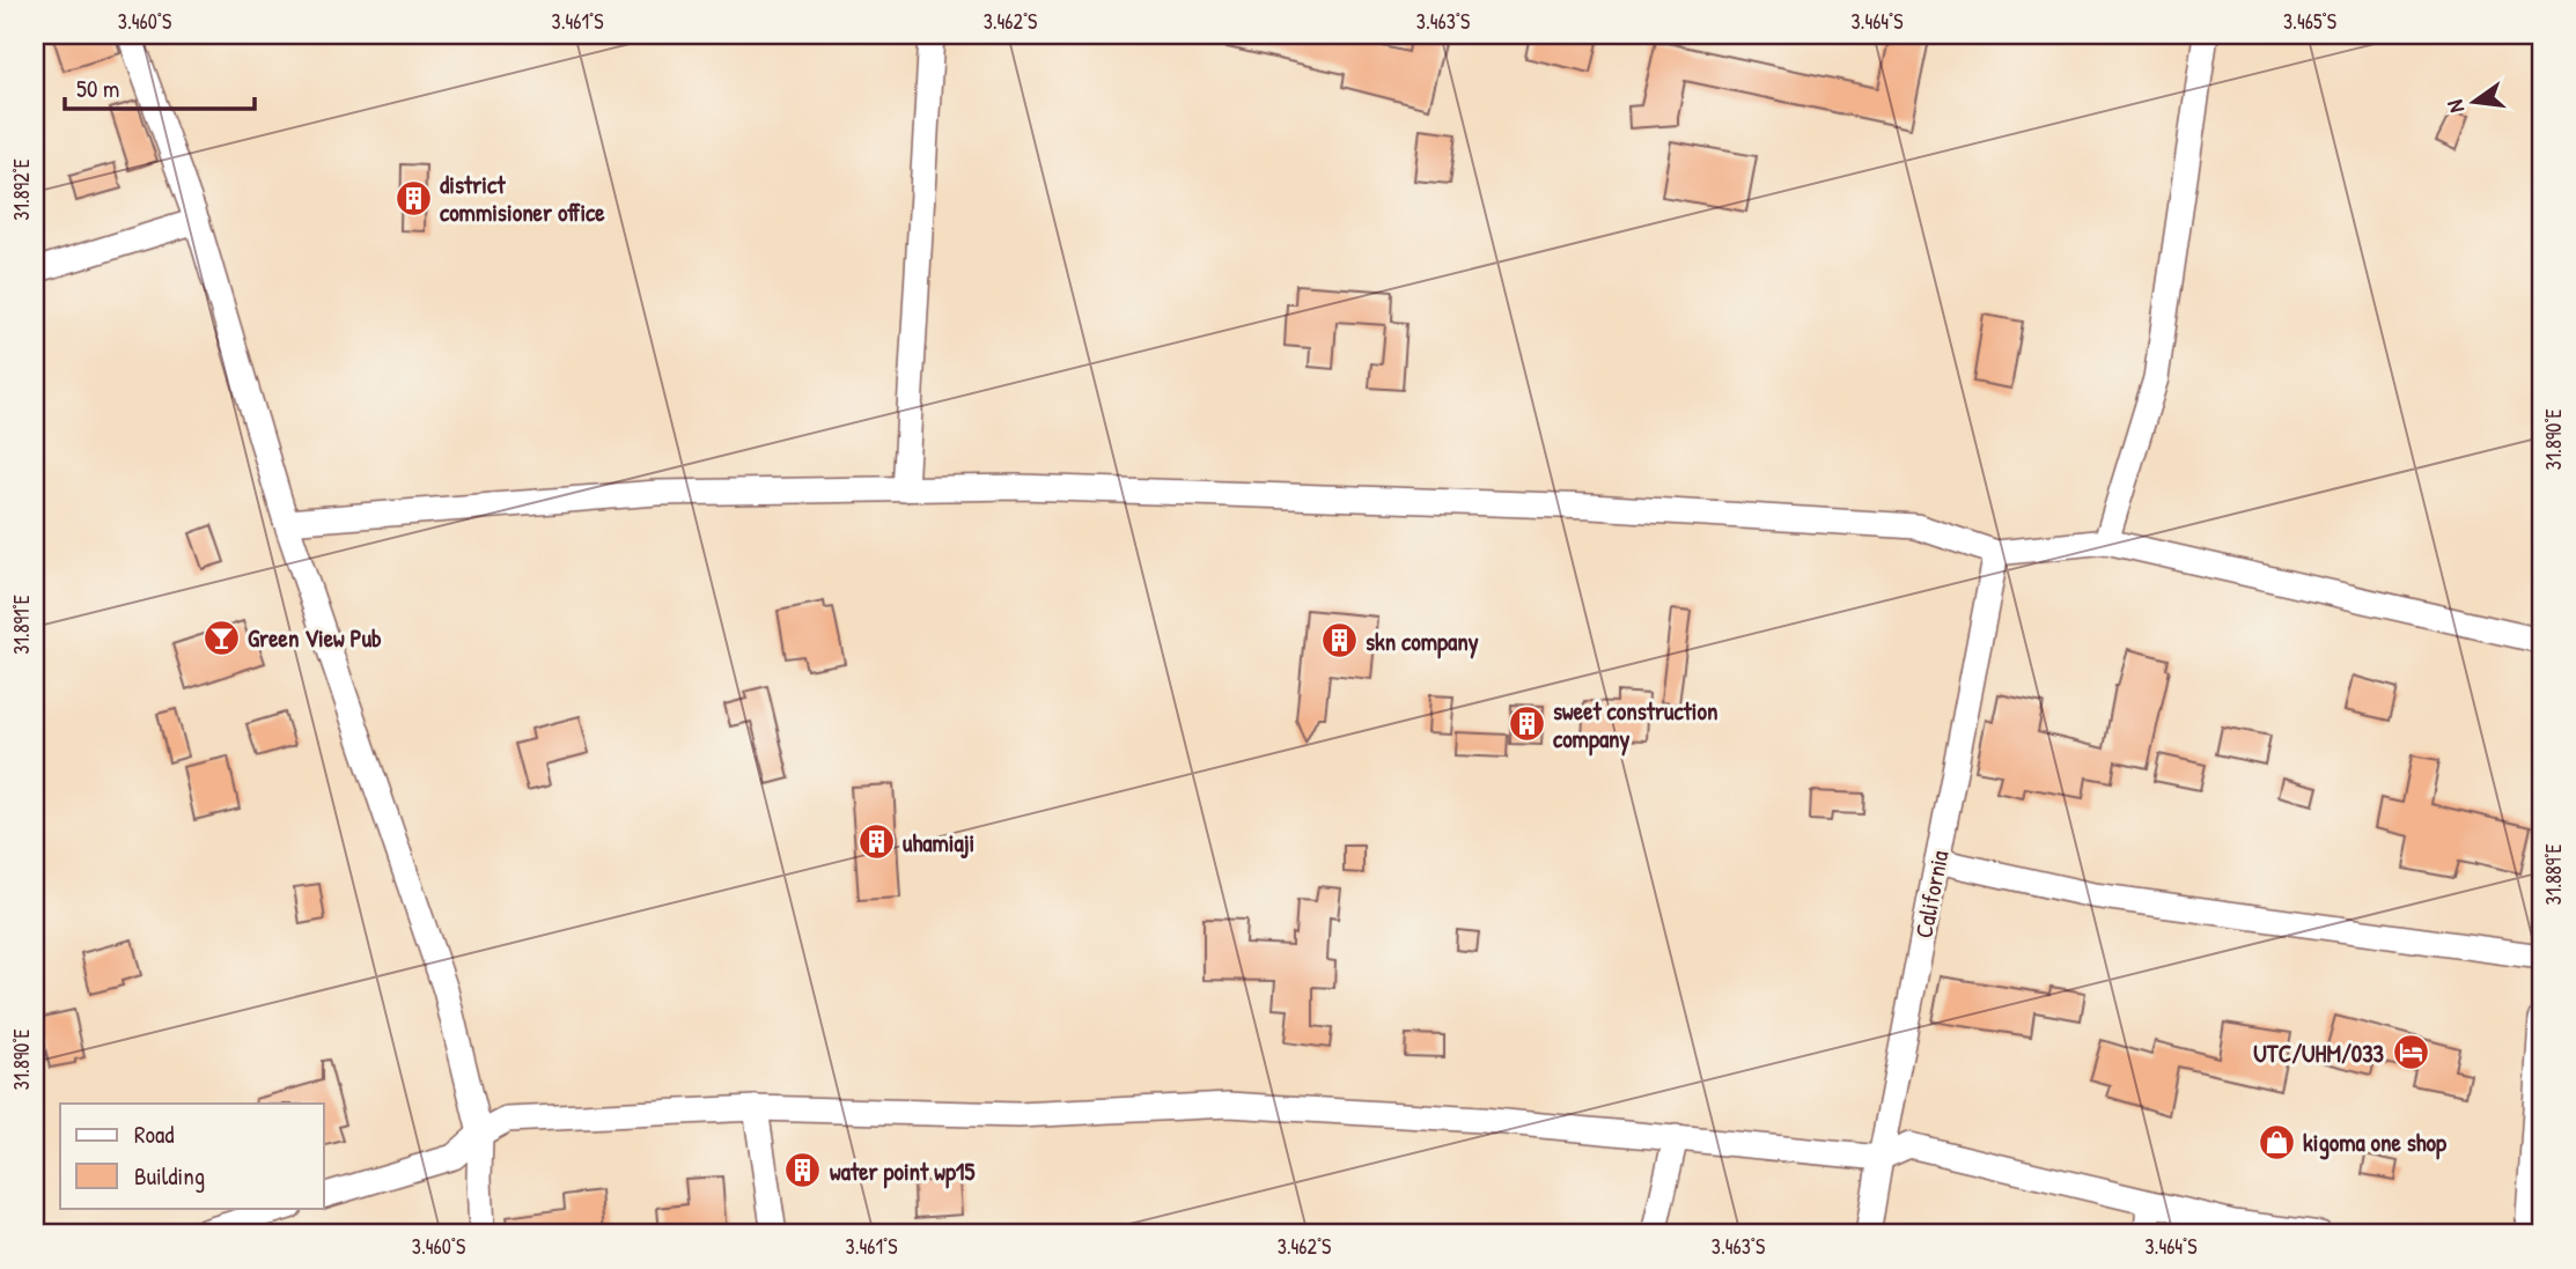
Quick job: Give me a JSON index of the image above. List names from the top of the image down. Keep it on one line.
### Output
{"streets":{"street":["California"]},"places":{"building":["district commisioner office","skn company","sweet construction company","uhamiaji","water point wp15"],"bar":["Green View Pub"],"hotel":["UTC/UHM/033"],"shop":["kigoma one shop"]},"legend":["Road","Building"],"scale_bar":"50 m","north":"left","coordinates":["3.460°S","3.461°S","3.462°S","3.463°S","3.464°S","3.465°S","31.892°E","31.890°E","31.891°E","31.889°E"]}
